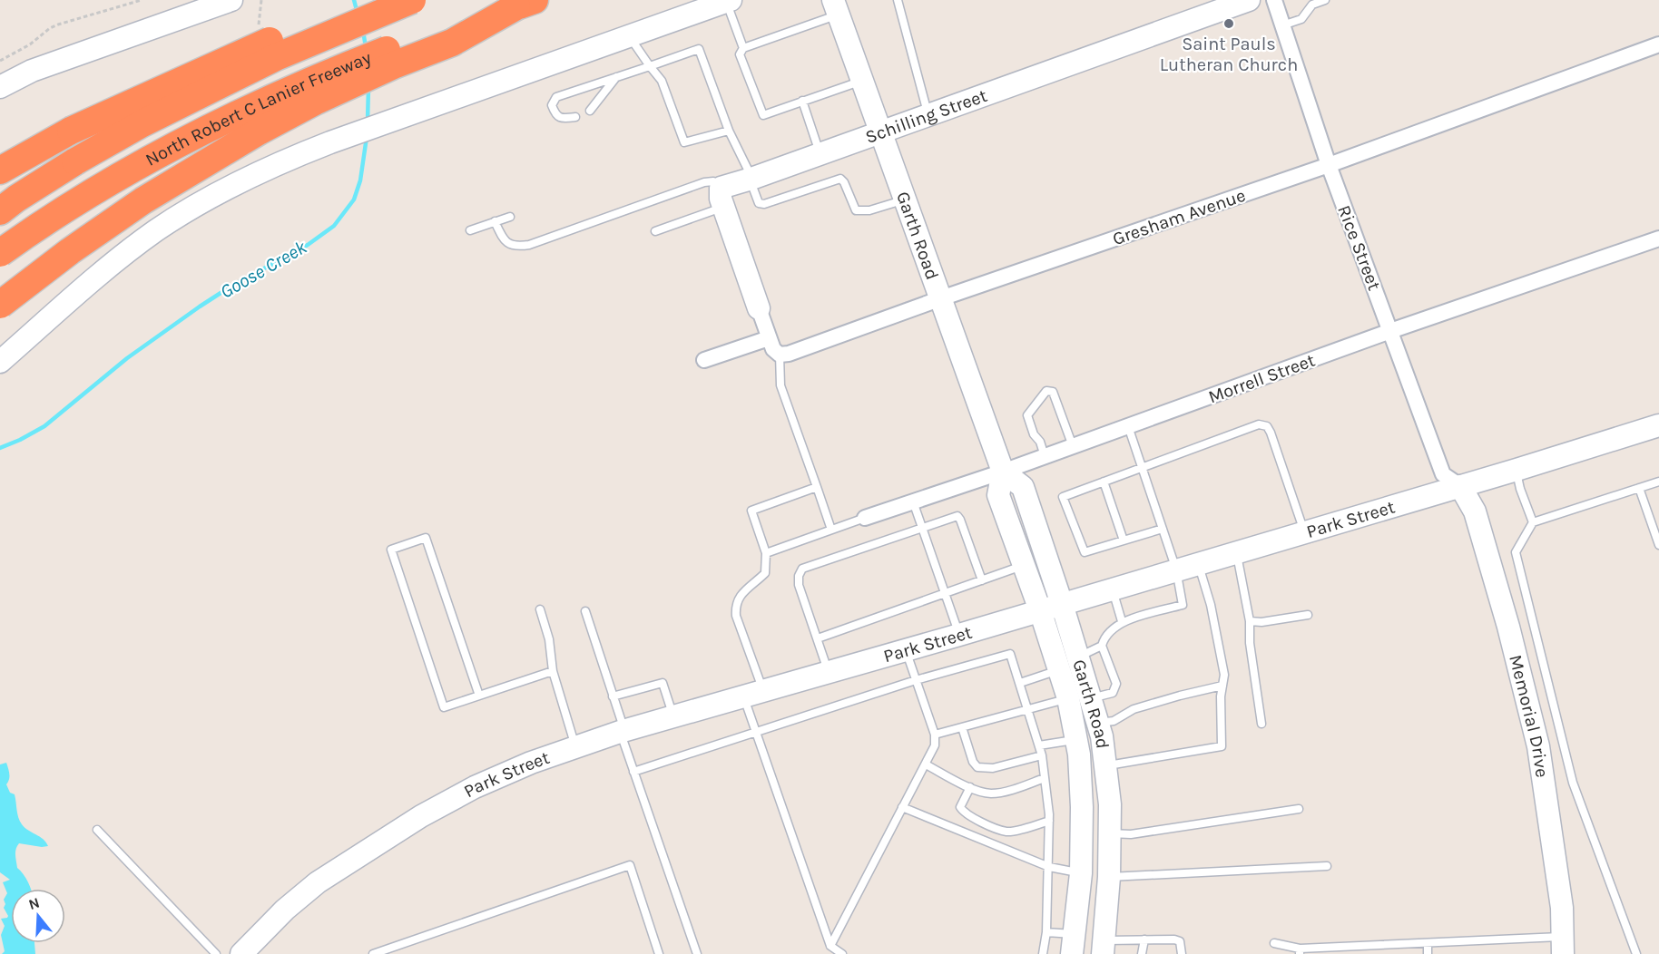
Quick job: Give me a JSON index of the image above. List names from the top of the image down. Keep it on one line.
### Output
{"streets":{"highway":["North Robert C Lanier Freeway"],"street":["Schilling Street","Gresham Avenue","Garth Road","Rice Street","Morrell Street","Park Street","Memorial Drive"]},"crossings":[["Schilling Street","Garth Road"],["Gresham Avenue","Garth Road"],["Gresham Avenue","Rice Street"],["Garth Road","Morrell Street"],["Garth Road","Park Street"],["Rice Street","Morrell Street"],["Rice Street","Park Street"],["Rice Street","Memorial Drive"],["Park Street","Memorial Drive"]],"water":["Goose Creek"],"places":["Saint Pauls Lutheran Church"],"north":"top"}
